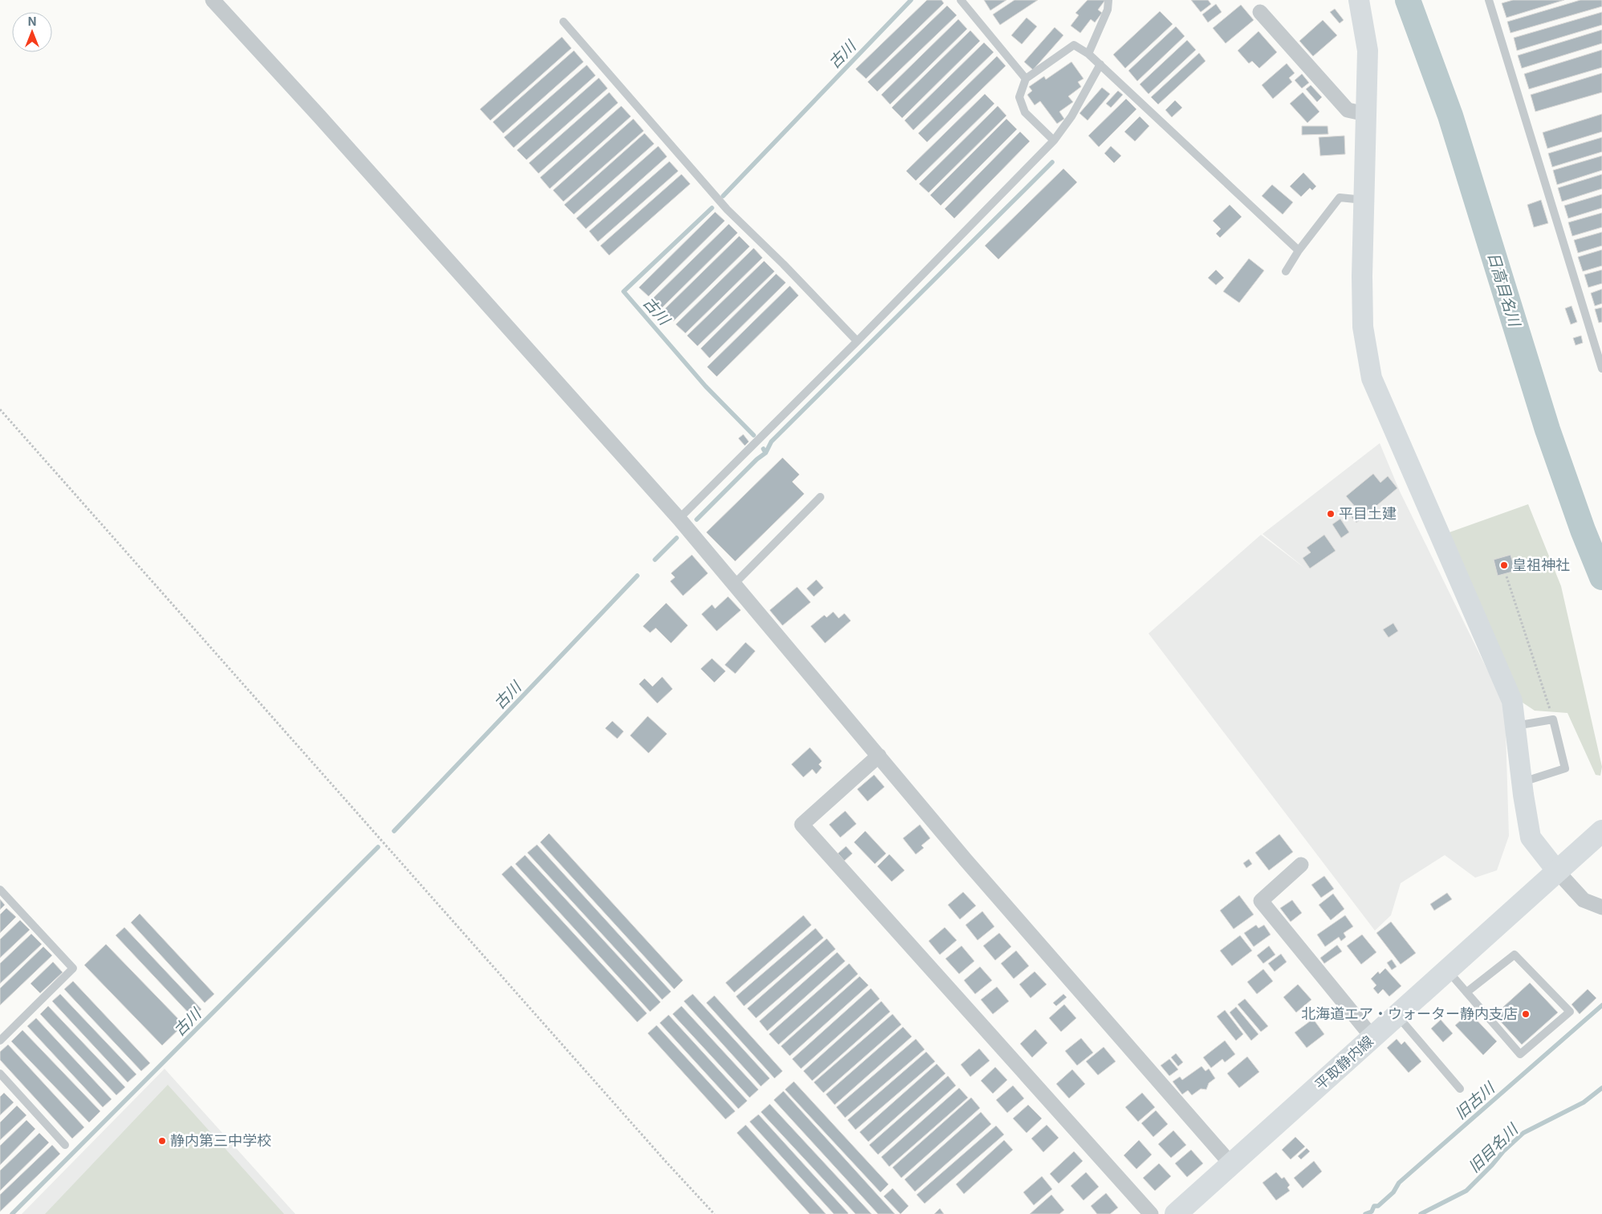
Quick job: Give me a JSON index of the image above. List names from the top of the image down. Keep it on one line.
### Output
{"streets":{"main road":["平取静内線"]},"water":["古川","日高目名川","旧古川","旧目名川"],"places":["平目土建","皇祖神社","北海道エア・ウォーター静内支店","静内第三中学校"],"north":"top"}
